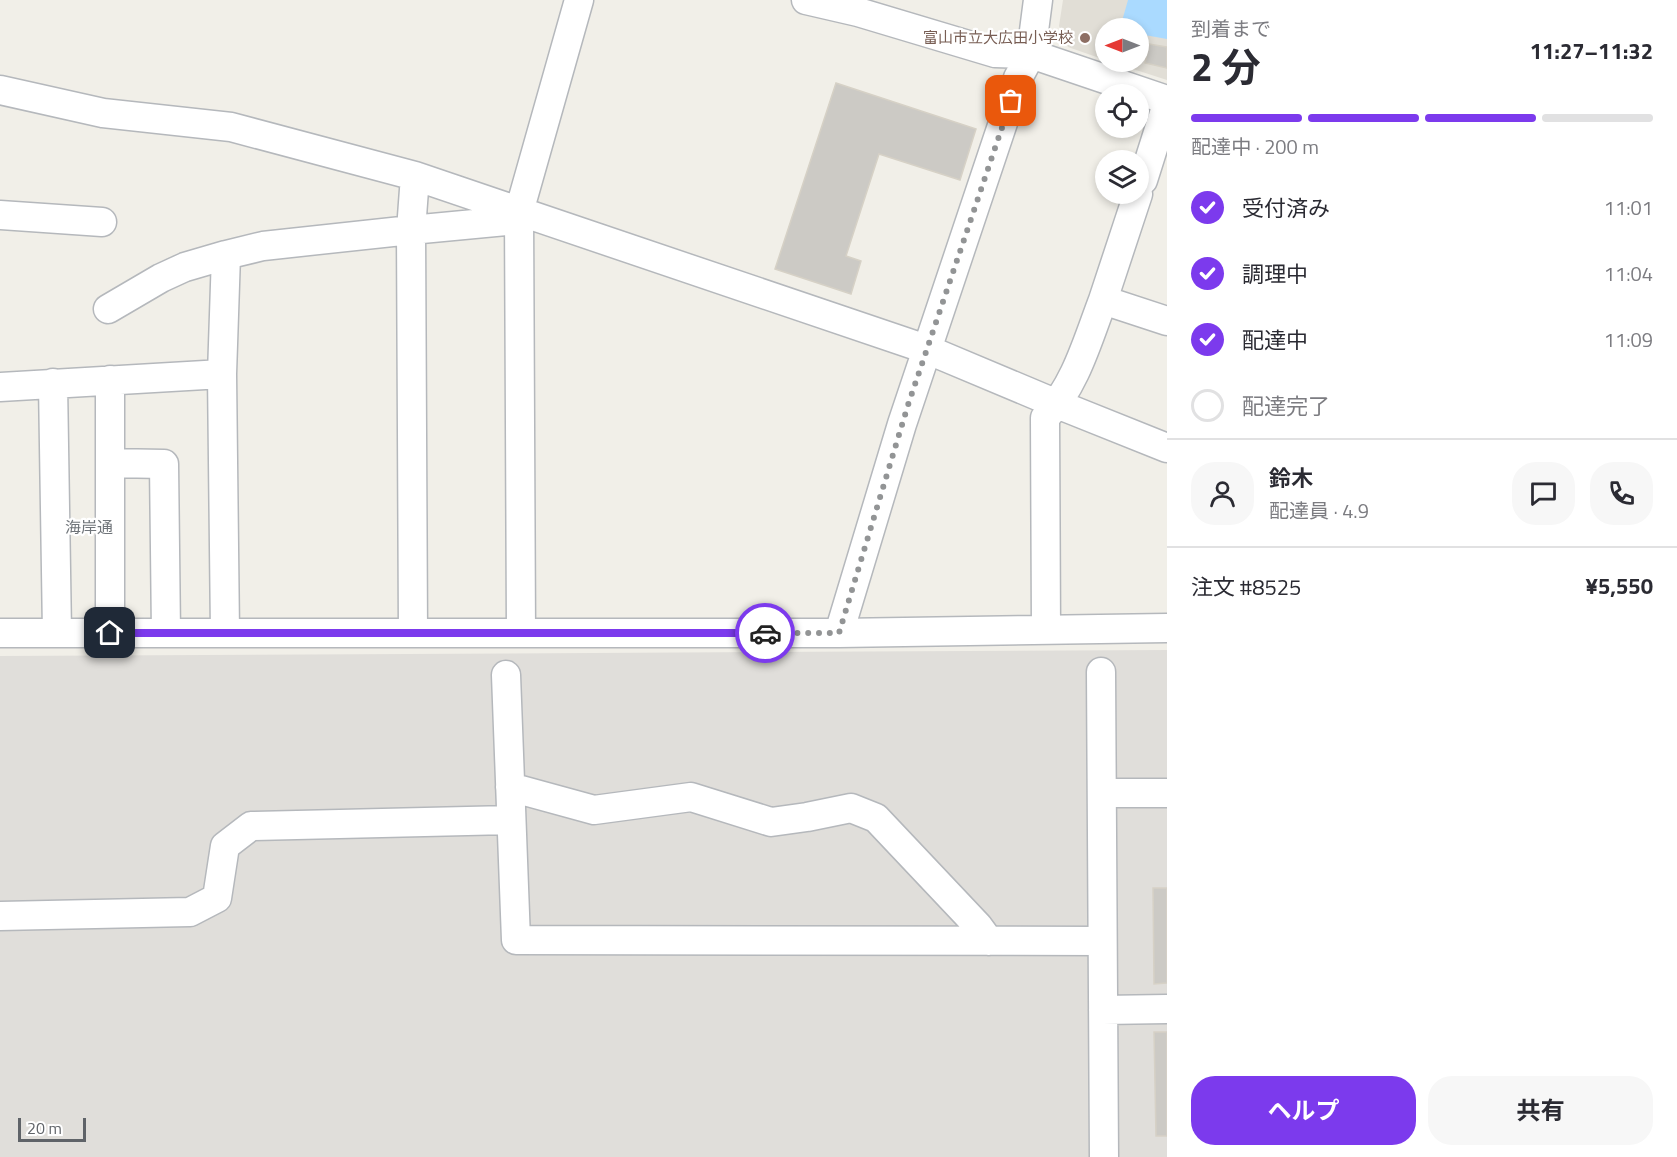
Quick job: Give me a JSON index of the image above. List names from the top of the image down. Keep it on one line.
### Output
{"districts":["海岸通"],"places":["富山市立大広田小学校"],"scale_bar":"20 m","north":"left","page":{"heading":["2 分","到着まで","11:27–11:32"],"panel":["鈴木","配達員 · 4.9","注文 #8525","¥5,550"],"bar":"配達中 · 200 m","list":[["受付済み","11:01"],["調理中","11:04"],["配達中","11:09"],"配達完了"],"buttons":["ヘルプ","共有"],"scale":"20 m"}}
